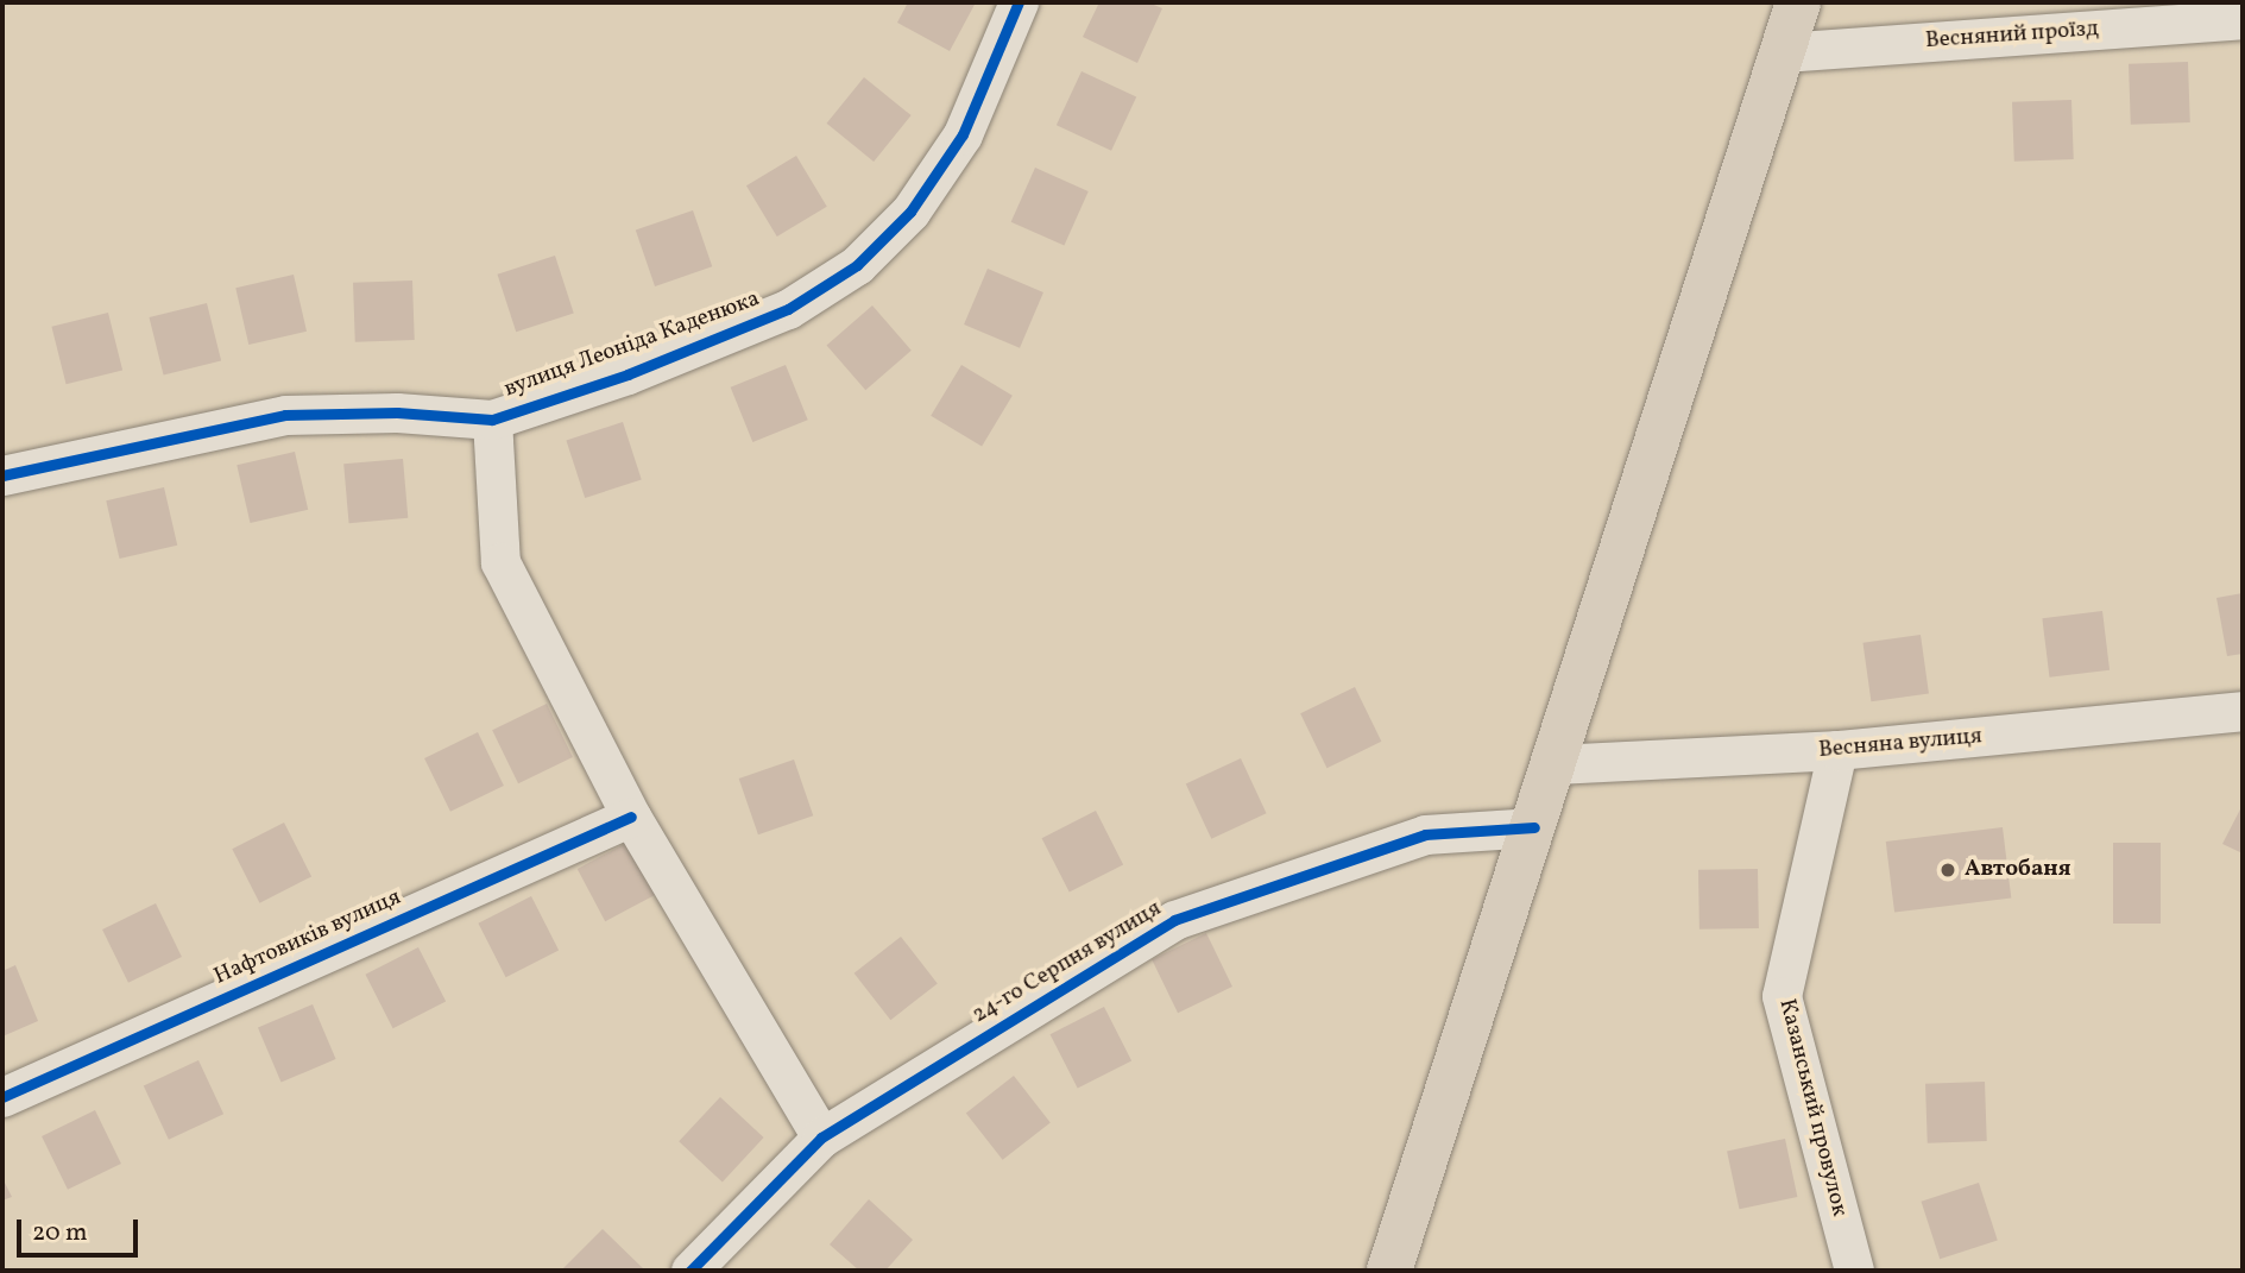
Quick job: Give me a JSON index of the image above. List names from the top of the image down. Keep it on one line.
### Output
{"streets":{"street":["Весняний проїзд","вулиця Леоніда Каденюка","Весняна вулиця","Нафтовиків вулиця","24-го Серпня вулиця","Казанський провулок"]},"crossings":[["Весняна вулиця","Казанський провулок"]],"places":["Автобаня"],"scale_bar":"20 m"}
